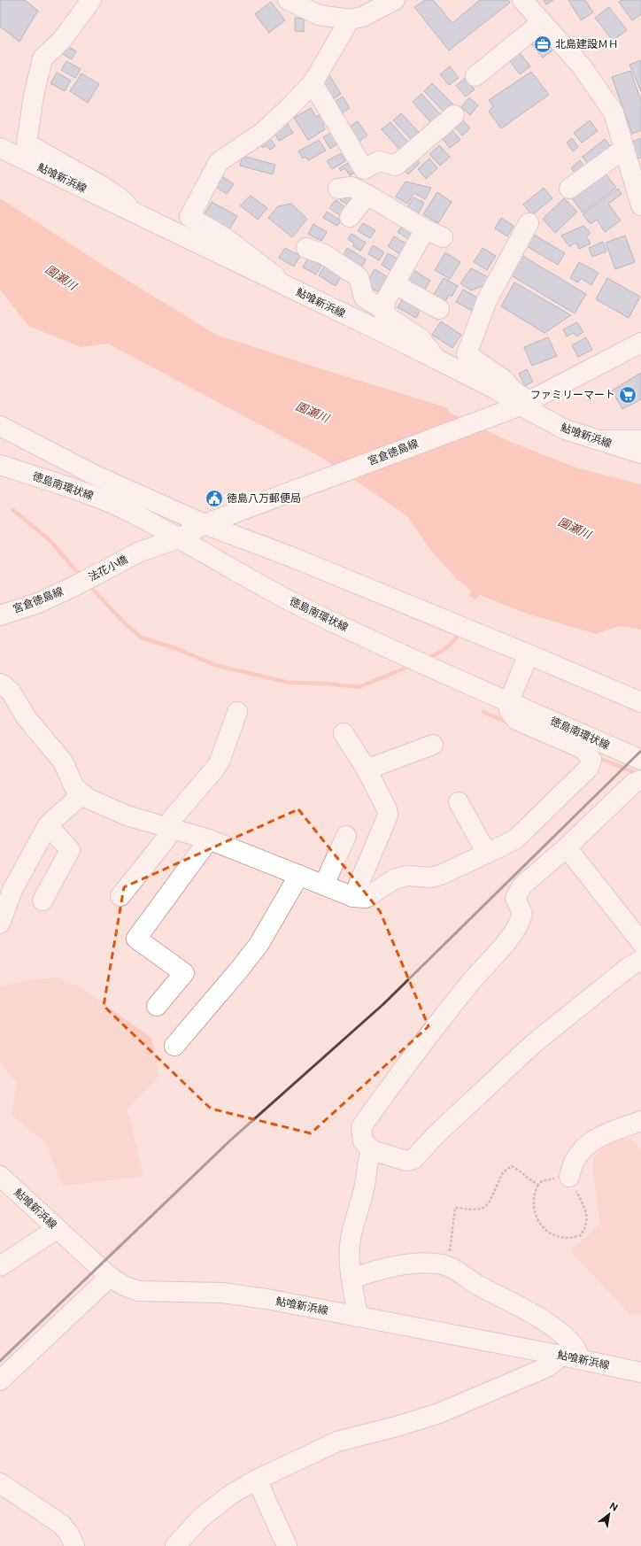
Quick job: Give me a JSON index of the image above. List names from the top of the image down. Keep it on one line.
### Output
{"streets":{"main road":["鮎喰新浜線","宮倉徳島線","徳島南環状線","法花小橋"]},"crossings":[["鮎喰新浜線","宮倉徳島線"],["宮倉徳島線","徳島南環状線"],["宮倉徳島線","法花小橋"]],"water":["園瀬川"],"places":{"office":["北島建設ＭＨ"],"supermarket":["ファミリーマート"],"public building":["徳島八万郵便局"]},"north":"top right"}
